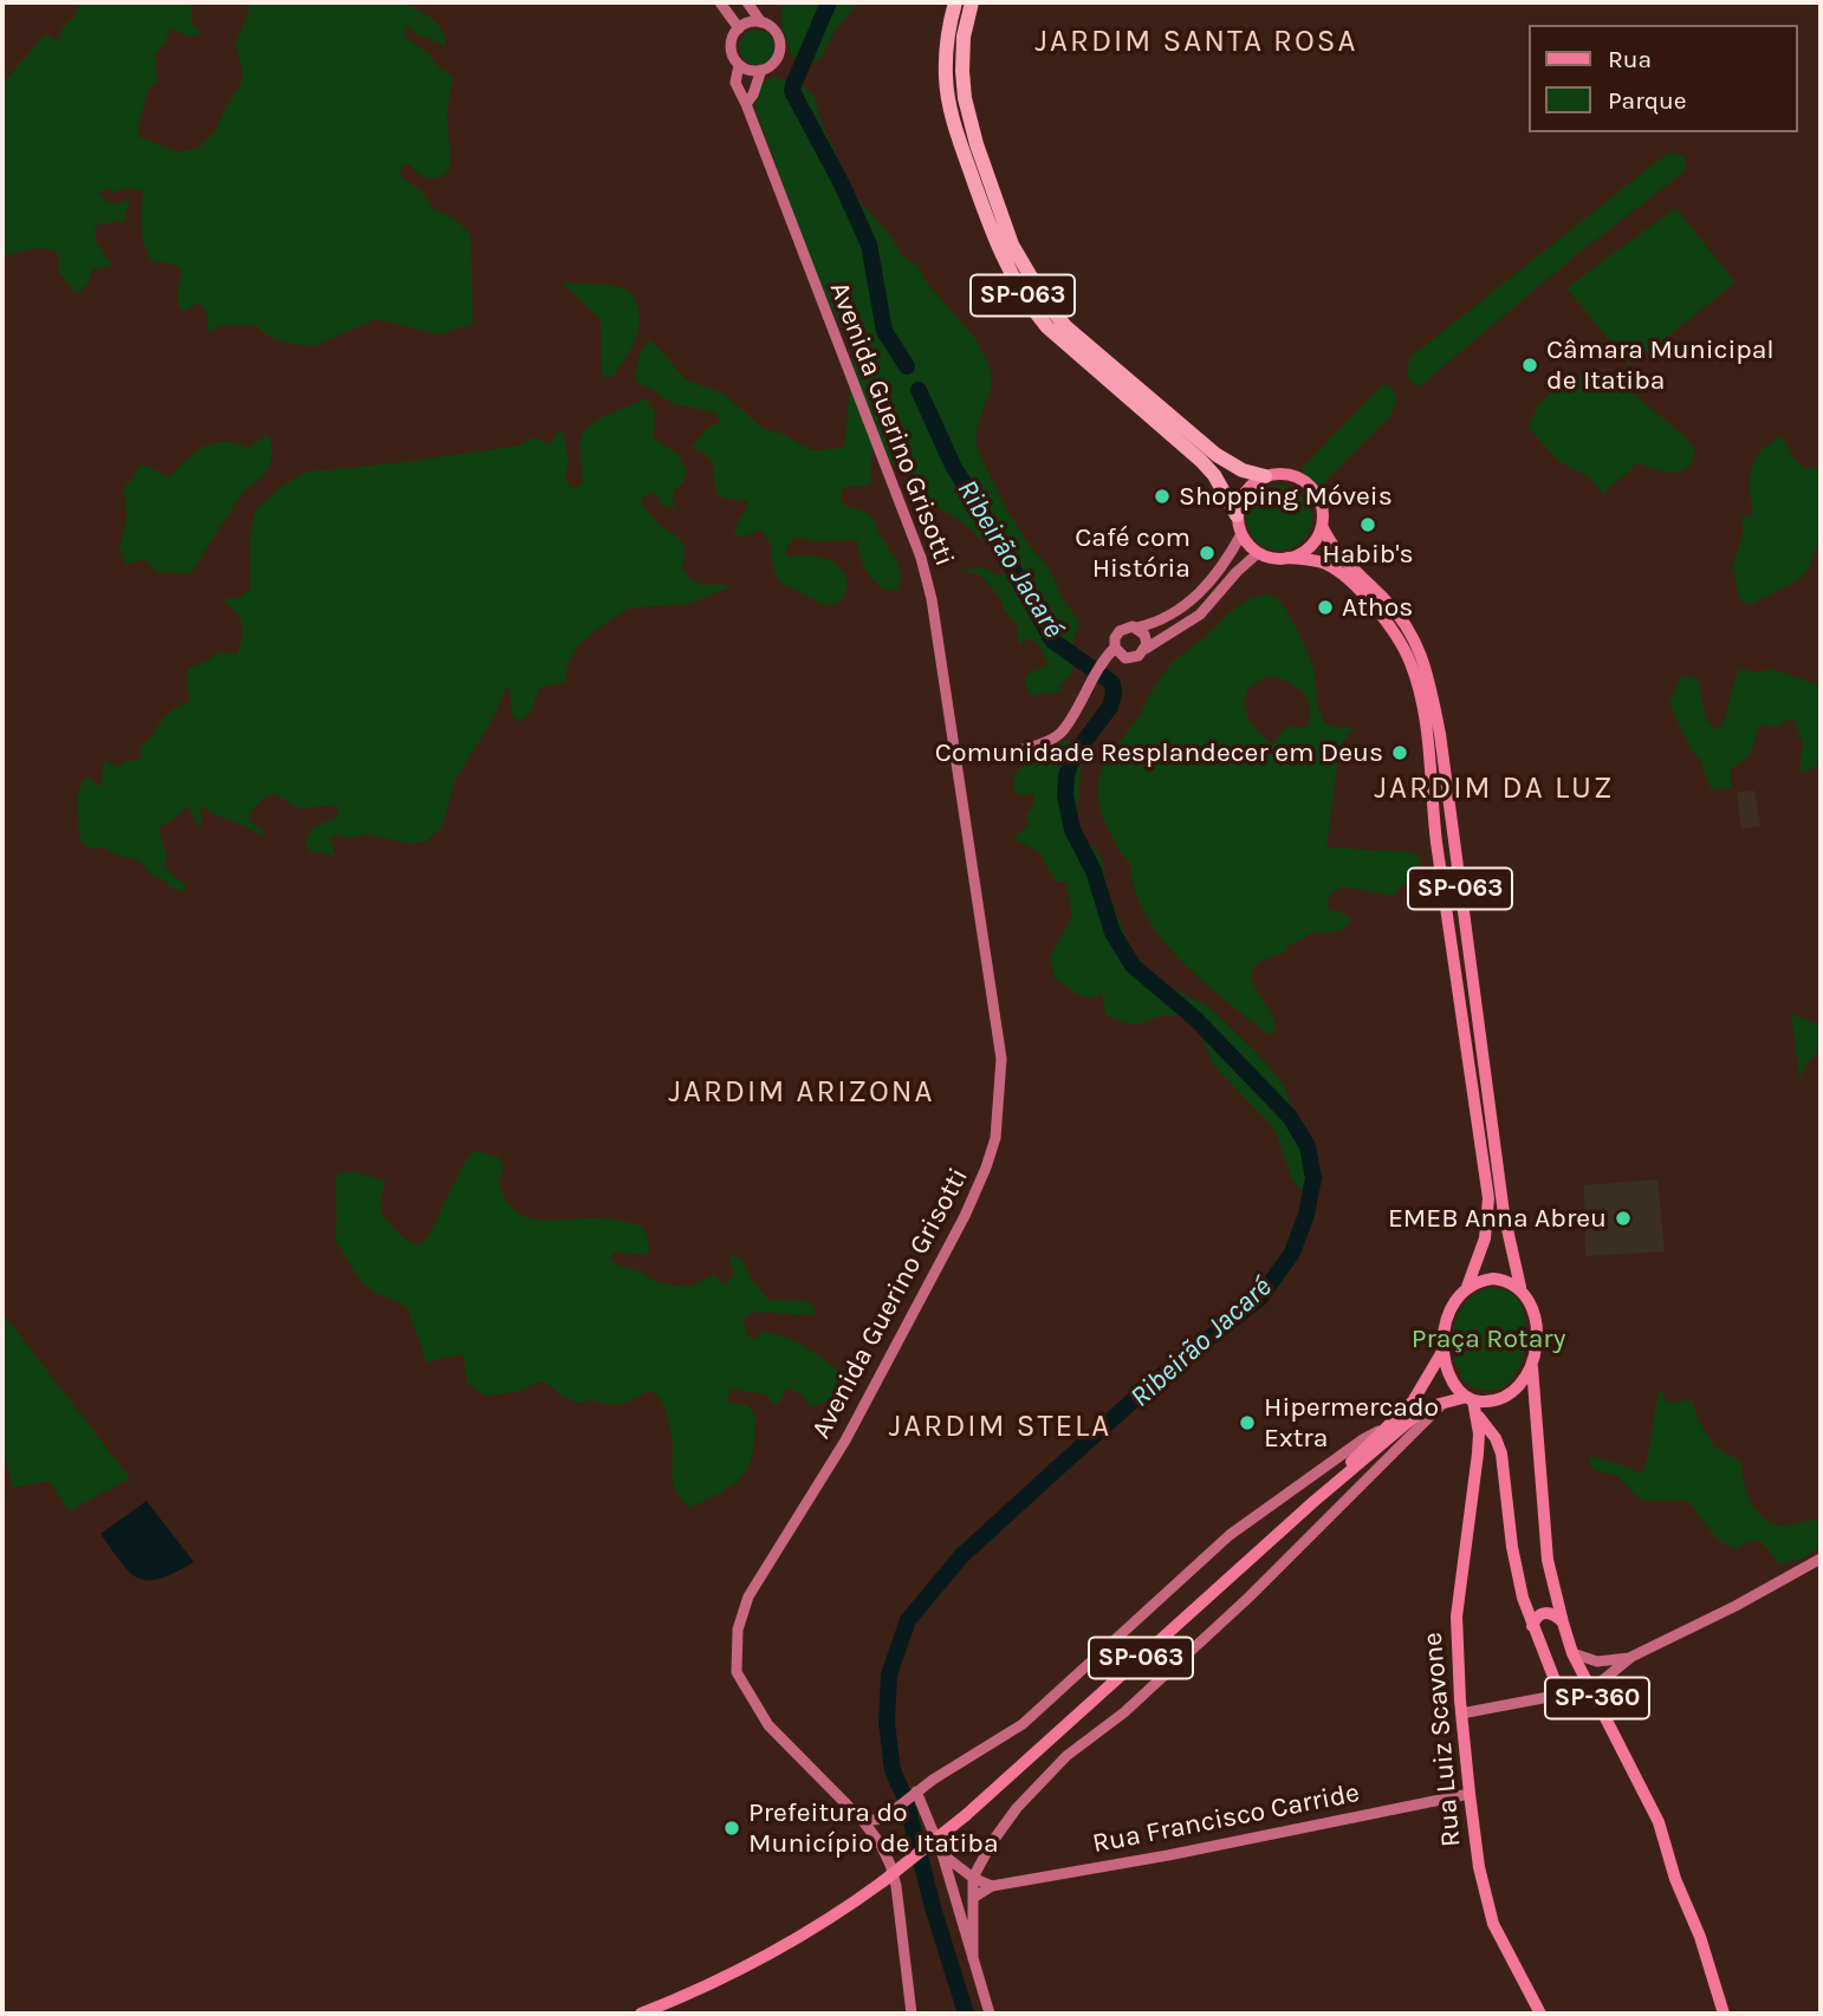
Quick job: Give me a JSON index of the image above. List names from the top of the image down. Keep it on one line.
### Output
{"streets":{"highway":["SP-063"],"main road":["Avenida Guerino Grisotti","SP-360","Rua Luiz Scavone","Rua Francisco Carride"]},"crossings":[["SP-063","SP-360"],["SP-063","Rua Luiz Scavone"],["SP-360","Rua Luiz Scavone"],["Rua Luiz Scavone","Rua Francisco Carride"]],"districts":["JARDIM SANTA ROSA","JARDIM DA LUZ","JARDIM ARIZONA","JARDIM STELA"],"water":["Ribeirão Jacaré"],"parks":["Praça Rotary"],"places":["Câmara Municipal de Itatiba","Shopping Móveis","Habib's","Café com História","Athos","Comunidade Resplandecer em Deus","EMEB Anna Abreu","Hipermercado Extra","Prefeitura do Município de Itatiba"],"legend":["Rua","Parque"]}
